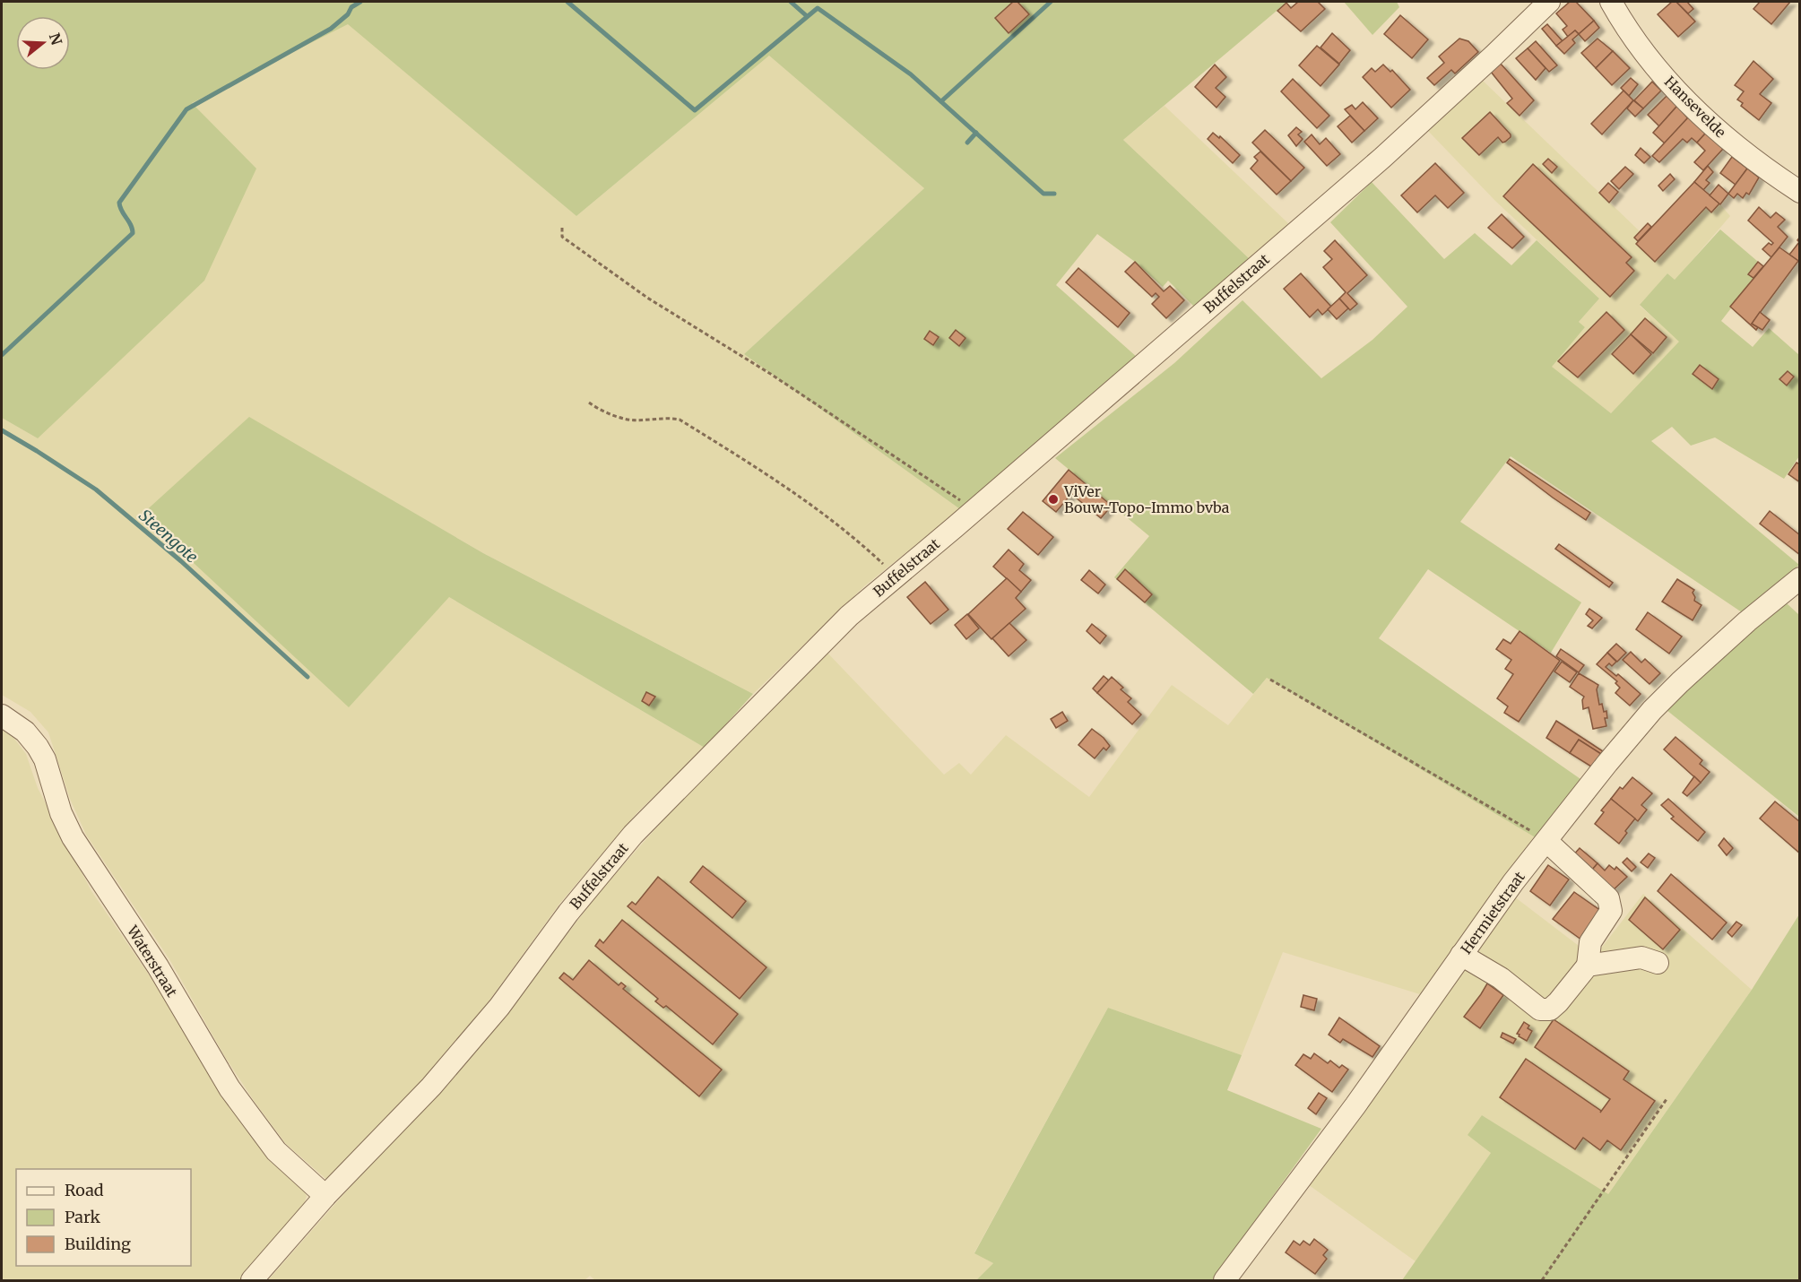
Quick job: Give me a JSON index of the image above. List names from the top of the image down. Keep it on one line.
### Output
{"streets":{"street":["Hansevelde","Buffelstraat","Hermietstraat","Waterstraat"]},"crossings":[["Buffelstraat","Waterstraat"]],"water":["Steengote"],"places":["ViVer Bouw-Topo-Immo bvba"],"legend":["Road","Park","Building"],"north":"right"}
